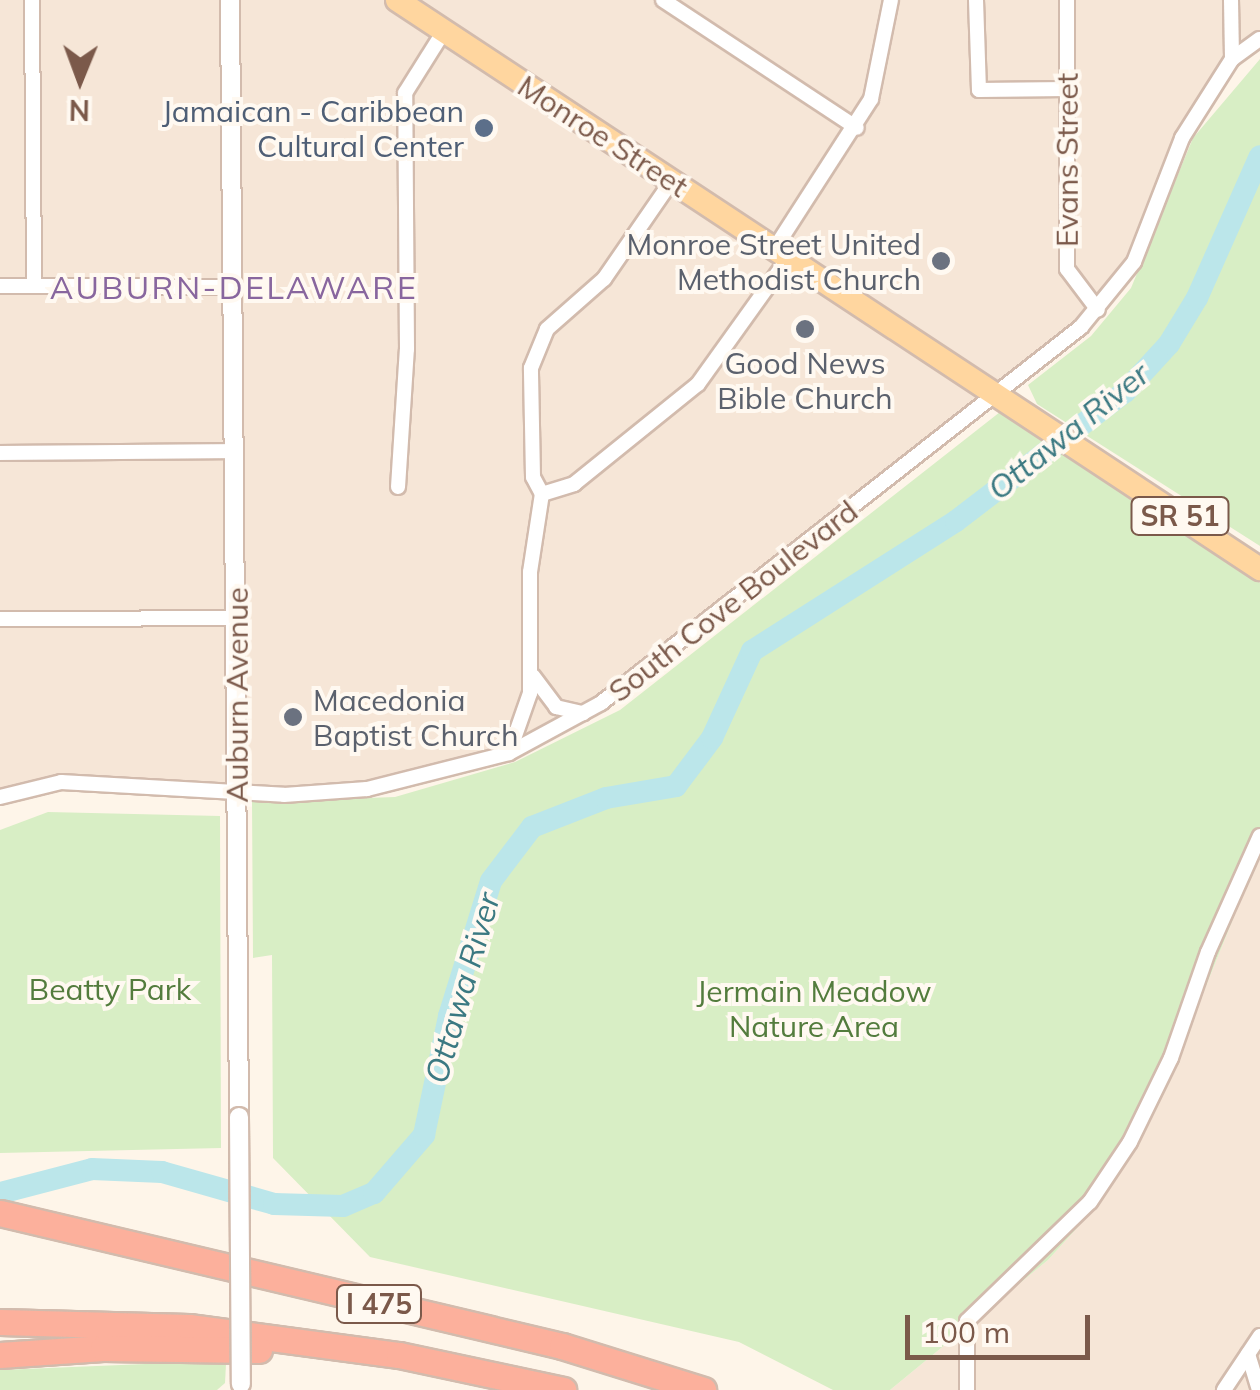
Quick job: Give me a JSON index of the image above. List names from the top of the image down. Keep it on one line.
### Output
{"streets":{"highway":["I 475"],"main road":["Monroe Street","SR 51"],"street":["Evans Street","South Cove Boulevard","Auburn Avenue"]},"crossings":[["Monroe Street","South Cove Boulevard"],["Evans Street","South Cove Boulevard"],["South Cove Boulevard","Auburn Avenue"]],"districts":["AUBURN-DELAWARE"],"water":["Ottawa River"],"parks":["Beatty Park","Jermain Meadow Nature Area"],"places":["Jamaican - Caribbean Cultural Center","Monroe Street United Methodist Church","Good News Bible Church","Macedonia Baptist Church"],"scale_bar":"100 m","north":"bottom"}
